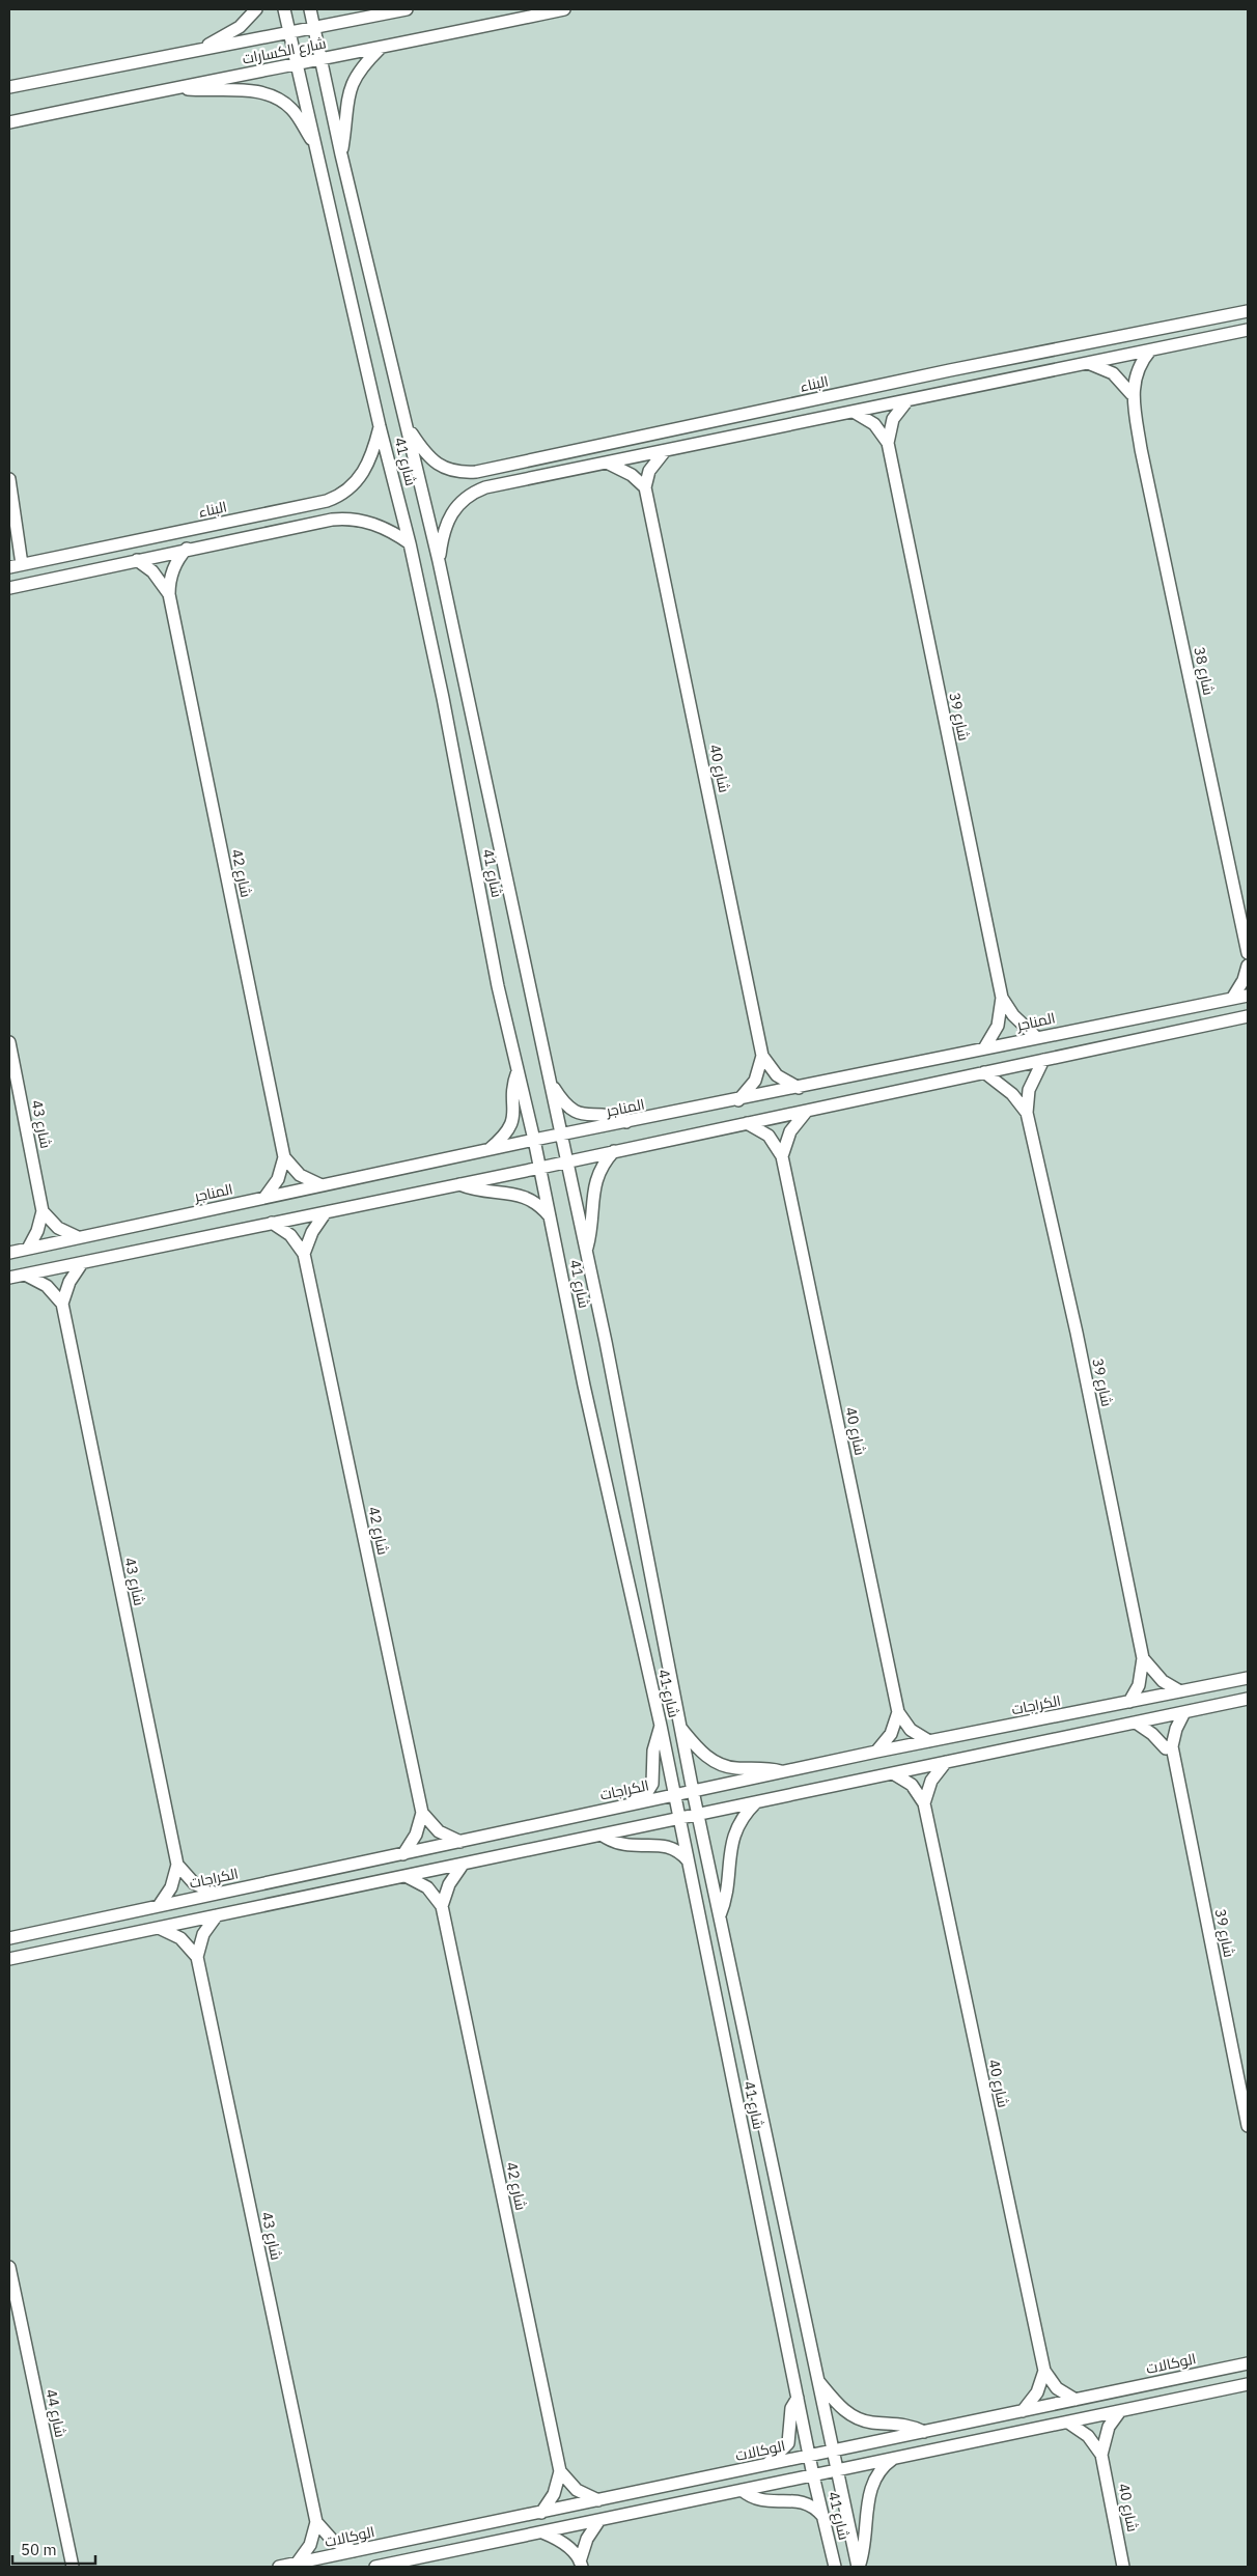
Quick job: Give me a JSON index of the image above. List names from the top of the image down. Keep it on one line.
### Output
{"streets":{"street":["شارع الكسارات","البناء","شارع 41","شارع 38","شارع 39","شارع 40","شارع 42","المناجر","شارع 43","الكراجات","الوكالات","شارع 44"]},"crossings":[["شارع الكسارات","شارع 41"],["البناء","شارع 41"],["شارع 41","المناجر"],["شارع 41","الكراجات"],["شارع 41","الوكالات"],["شارع 39","المناجر"],["شارع 39","الكراجات"],["شارع 40","المناجر"],["شارع 40","الكراجات"],["شارع 40","الوكالات"],["شارع 42","المناجر"],["شارع 42","الكراجات"],["شارع 42","الوكالات"],["المناجر","شارع 43"],["شارع 43","الكراجات"],["شارع 43","الوكالات"]],"scale_bar":"50 m"}
